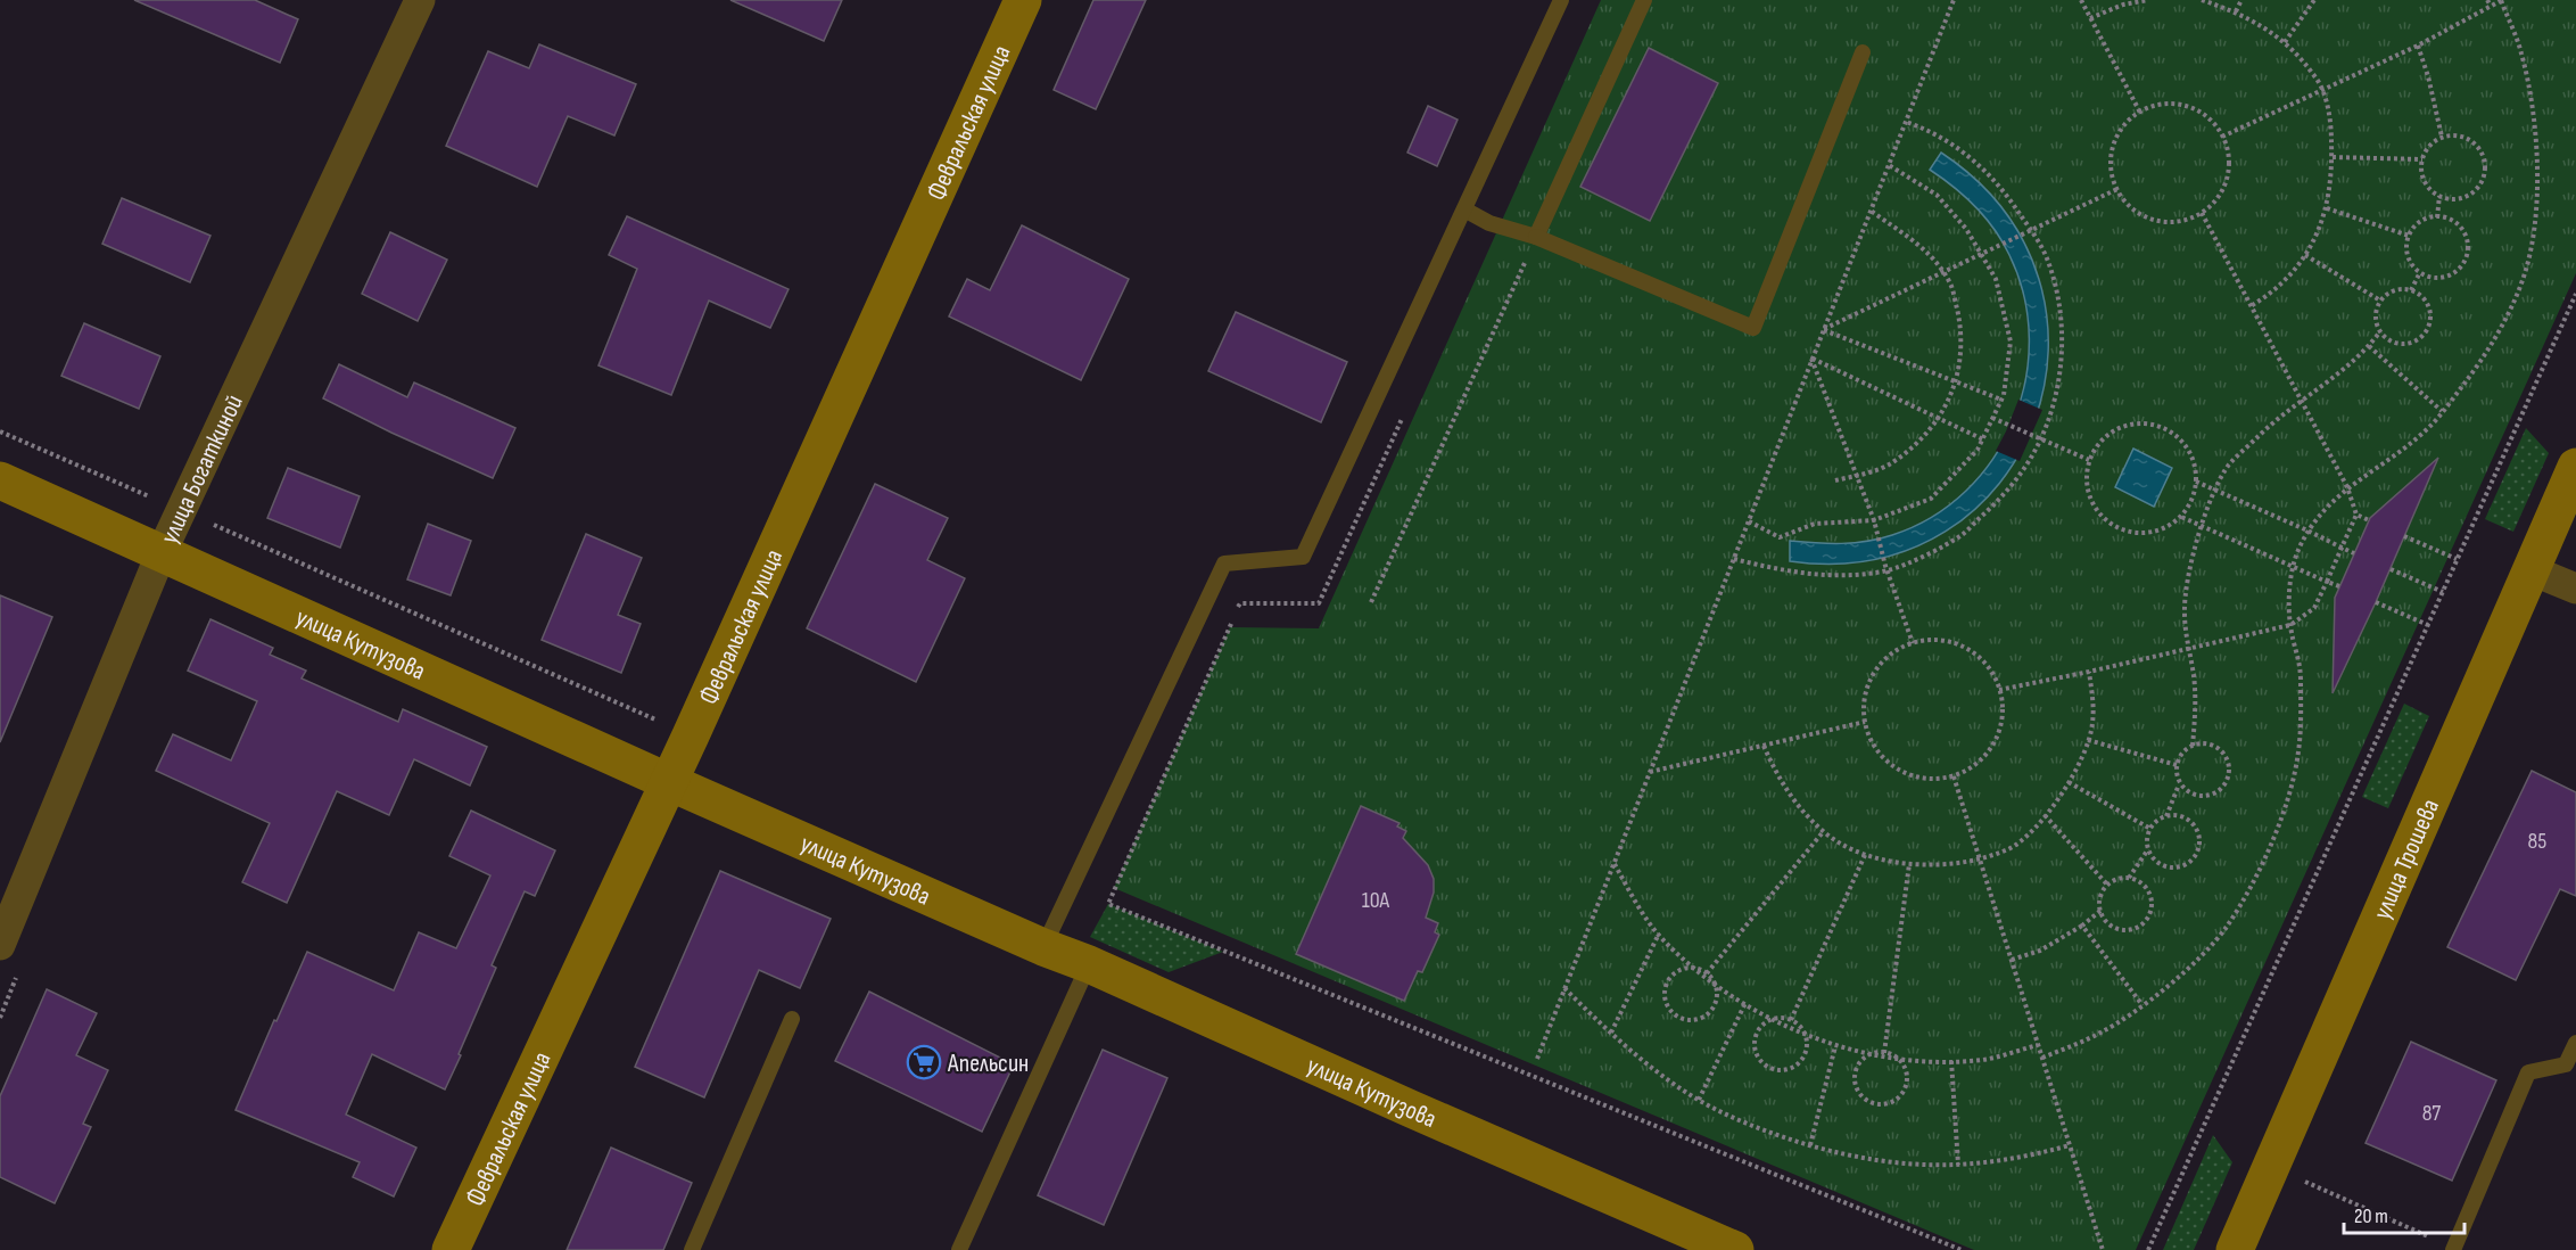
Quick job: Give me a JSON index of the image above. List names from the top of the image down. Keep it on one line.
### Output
{"streets":{"street":["Февральская улица","улица Богаткиной","улица Кутузова","улица Трошева"]},"crossings":[["Февральская улица","улица Кутузова"],["улица Богаткиной","улица Кутузова"]],"places":{"supermarket":["Апельсин"]},"house_numbers":["85","10А","87"],"scale_bar":"20 m"}
